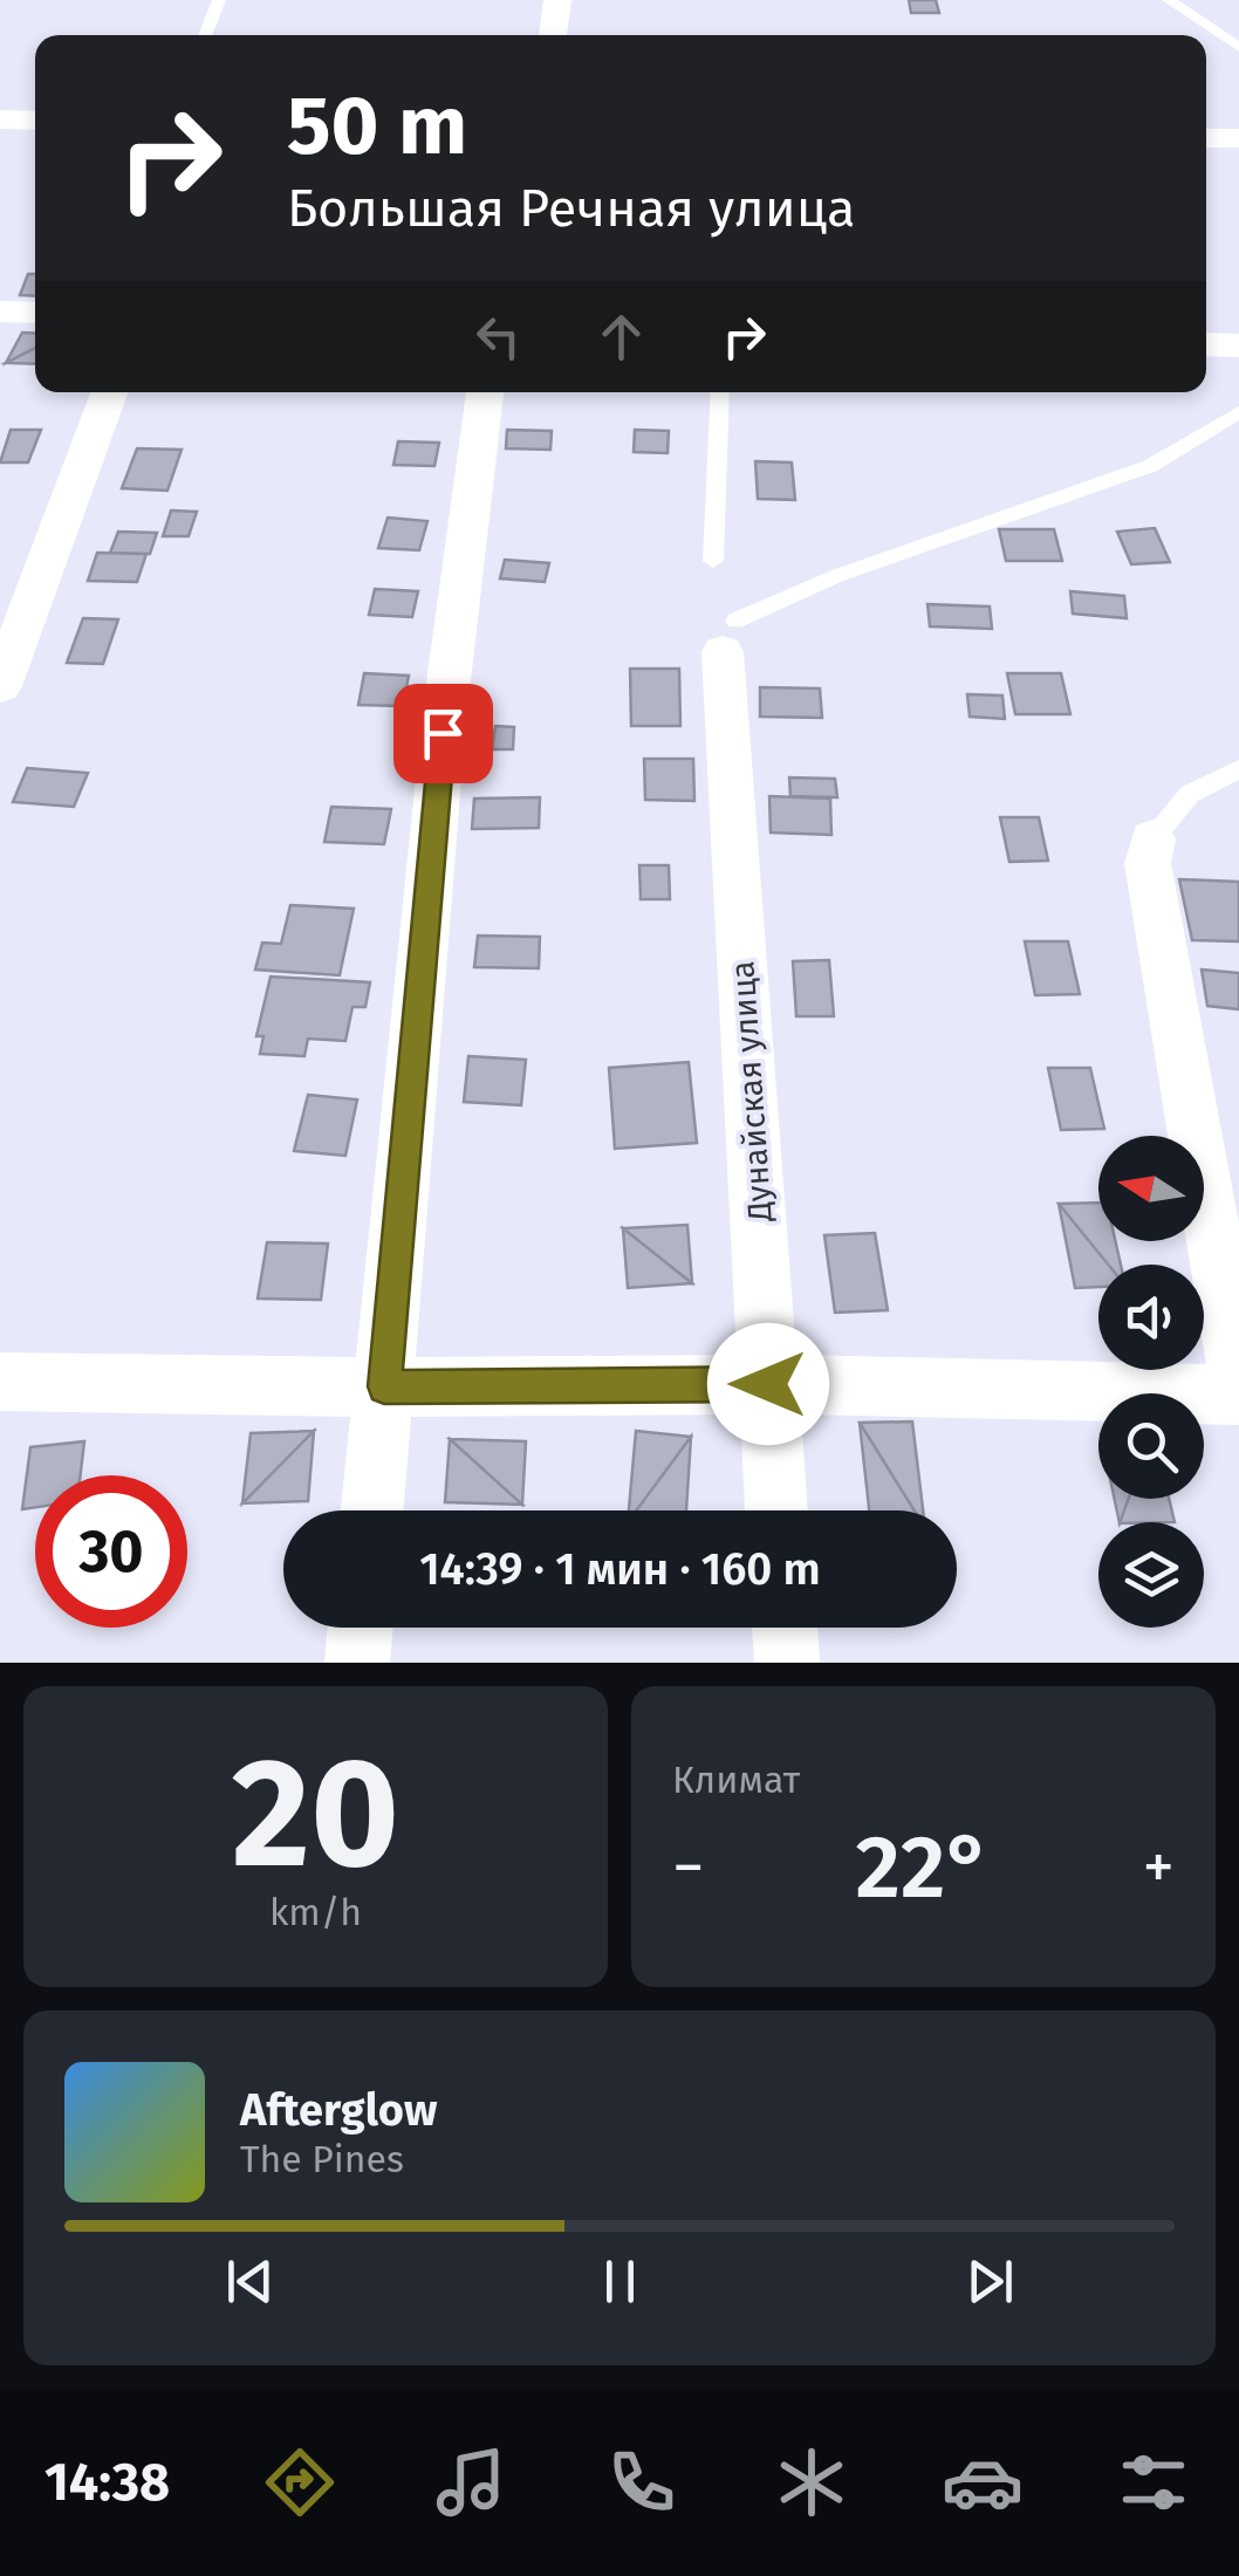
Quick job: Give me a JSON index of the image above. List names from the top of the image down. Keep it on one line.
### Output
{"streets":{"street":["Дунайская улица"]},"north":"left","page":{"turn":["50 m","Большая Речная улица"],"limit":"30","trip":"14:39 · 1 мин · 160 m","tile":[["20","km/h"],"Климат"],"heat":["−","22°","+"],"song":["Afterglow","The Pines"],"tabs":"14:38"}}
